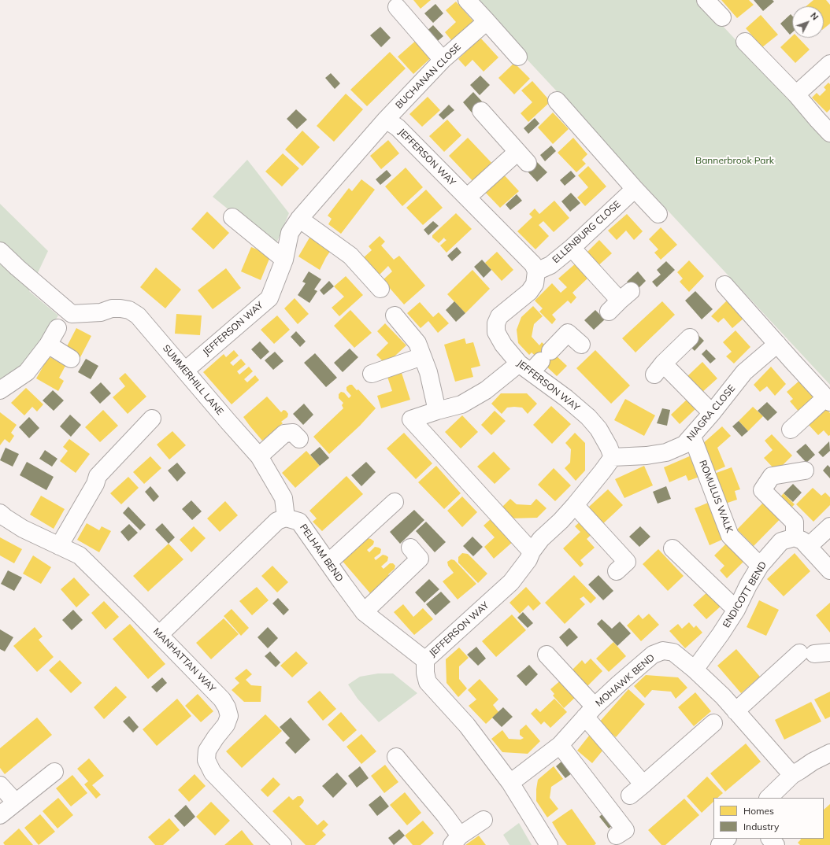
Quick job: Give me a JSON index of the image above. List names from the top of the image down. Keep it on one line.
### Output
{"streets":{"street":["BUCHANAN CLOSE","JEFFERSON WAY","ELLENBURG CLOSE","SUMMERHILL LANE","NIAGRA CLOSE","ROMULUS WALK","PELHAM BEND","ENDICOTT BEND","MANHATTAN WAY","MOHAWK BEND"]},"crossings":[["BUCHANAN CLOSE","JEFFERSON WAY"],["JEFFERSON WAY","ELLENBURG CLOSE"],["JEFFERSON WAY","SUMMERHILL LANE"],["JEFFERSON WAY","NIAGRA CLOSE"],["JEFFERSON WAY","PELHAM BEND"],["JEFFERSON WAY","MOHAWK BEND"],["SUMMERHILL LANE","PELHAM BEND"],["NIAGRA CLOSE","ROMULUS WALK"],["ROMULUS WALK","ENDICOTT BEND"],["ENDICOTT BEND","MOHAWK BEND"]],"parks":["Bannerbrook Park"],"legend":["Homes","Industry"],"north":"top right"}
